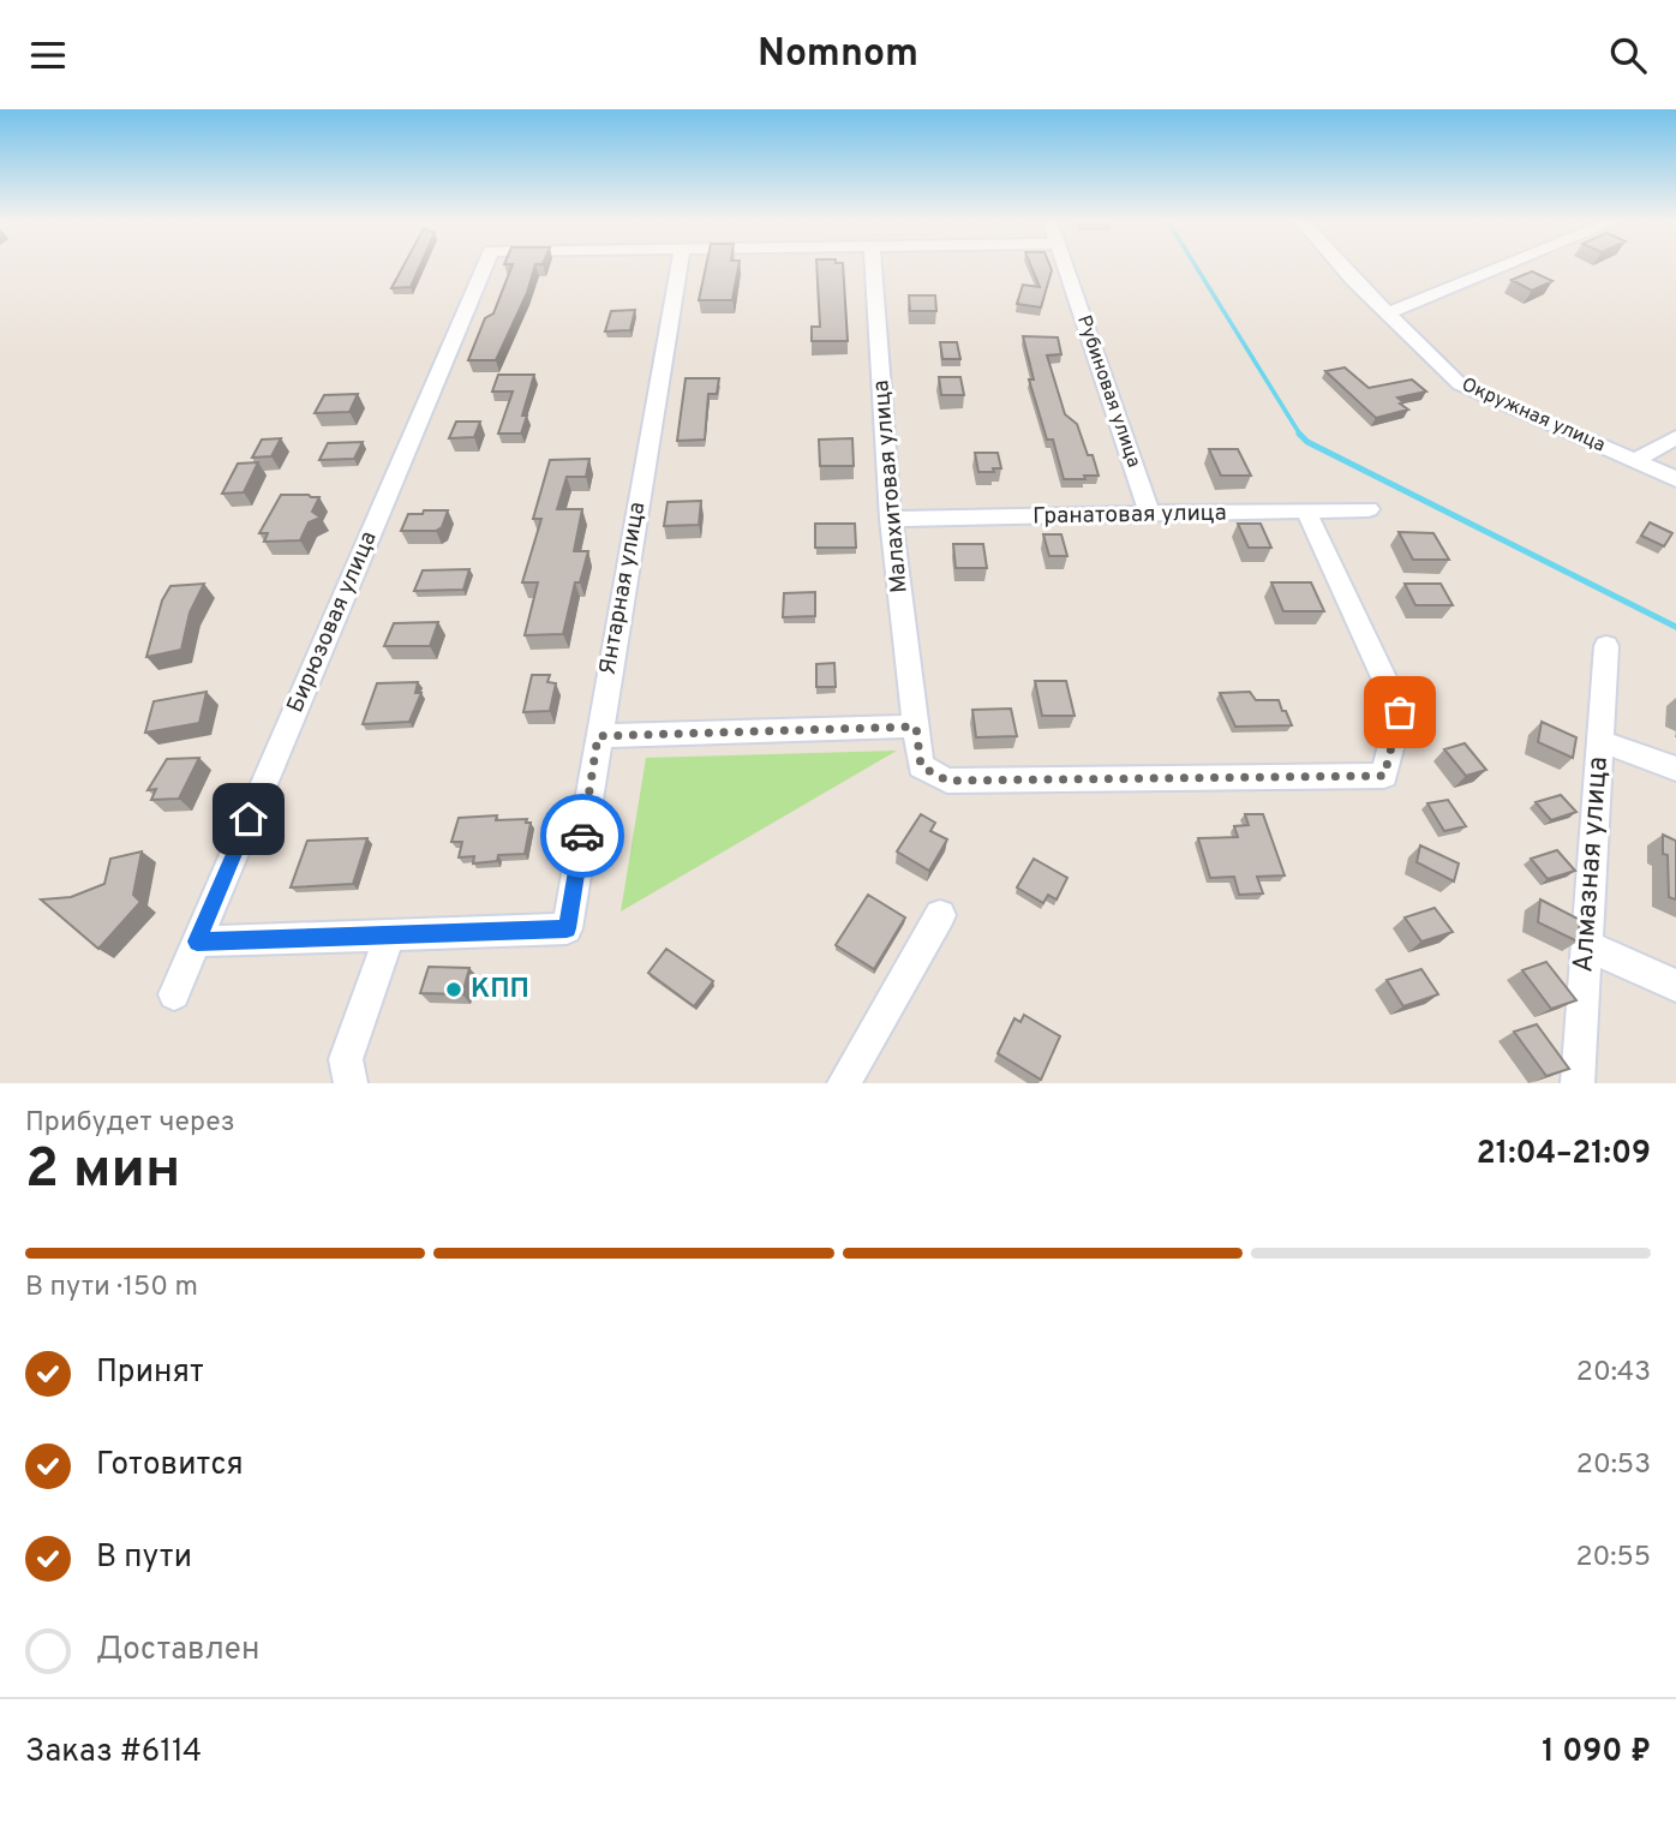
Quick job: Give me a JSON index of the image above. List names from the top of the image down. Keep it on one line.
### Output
{"streets":{"street":["Рубиновая улица","Окружная улица","Малахитовая улица","Гранатовая улица","Янтарная улица","Бирюзовая улица","Алмазная улица"]},"crossings":[["Рубиновая улица","Гранатовая улица"],["Малахитовая улица","Гранатовая улица"]],"places":["КПП"],"page":{"header":"Nomnom","heading":["2 мин","Прибудет через","21:04–21:09"],"panel":["Заказ #6114","1 090 ₽"],"bar":"В пути · 150 m","list":[["Принят","20:43"],["Готовится","20:53"],["В пути","20:55"],"Доставлен"]}}
